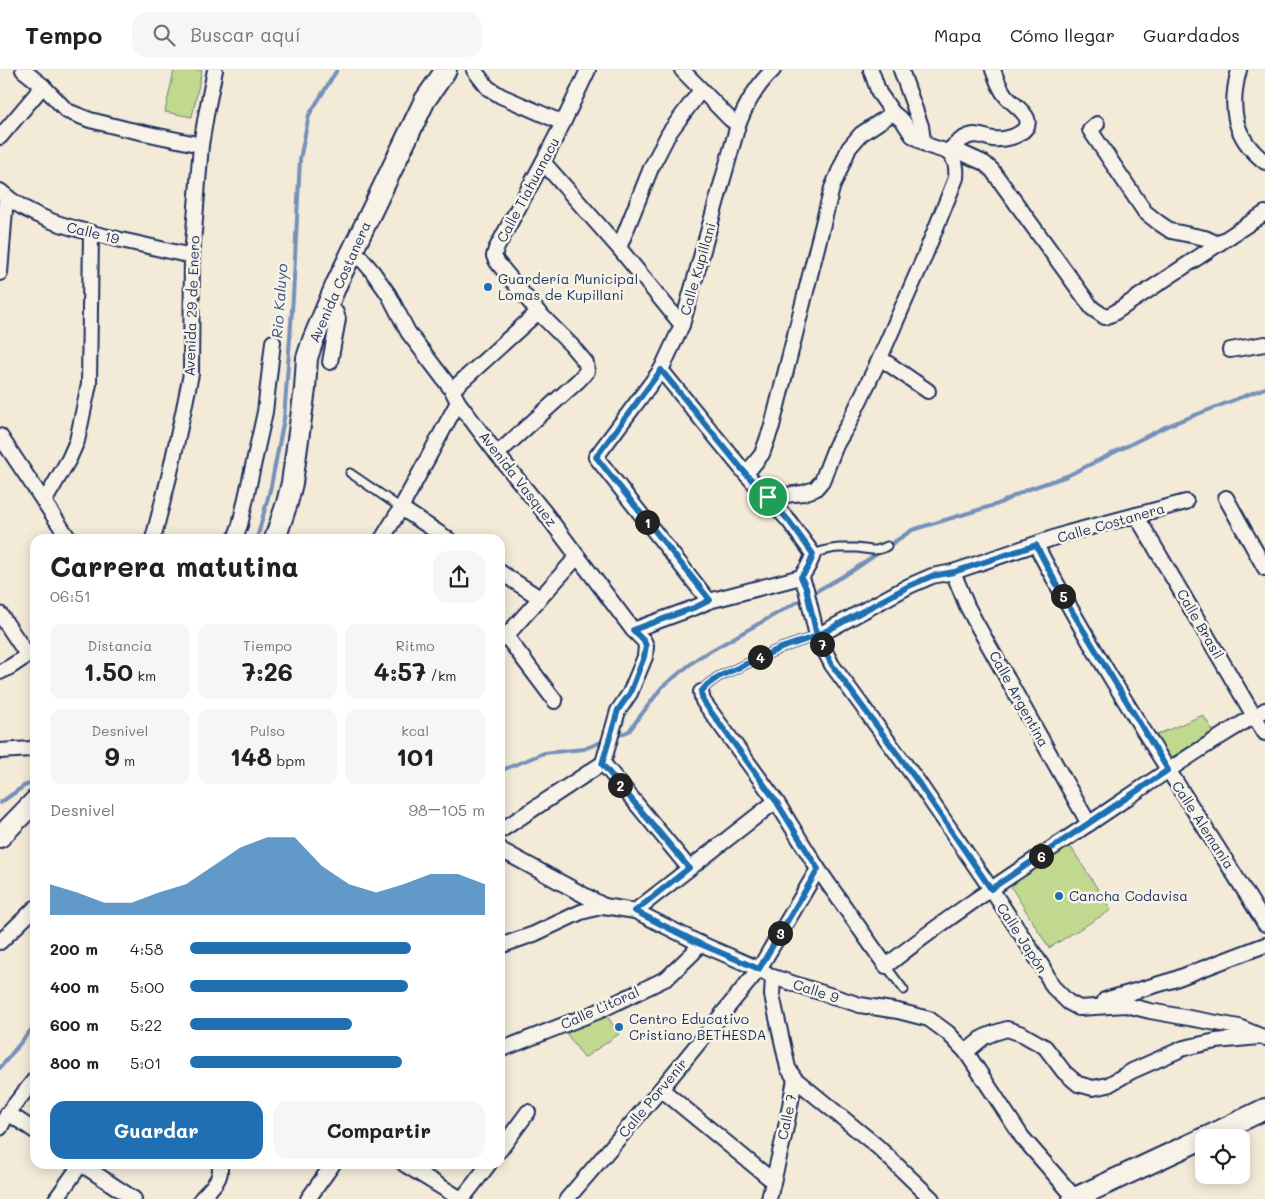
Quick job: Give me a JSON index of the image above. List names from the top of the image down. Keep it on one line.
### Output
{"streets":{"main road":["Avenida Costanera"],"street":["Calle Tiahuanacu","Calle 19","Calle Kupillani","Avenida 29 de Enero","Avenida Vasquez","Calle Costanera","Calle Brasil","Calle Argentina","Calle Alemania","Calle Japón","Calle 9","Calle Litoral","Calle Porvenir","Calle 7"]},"crossings":[["Calle Tiahuanacu","Avenida Vasquez"],["Calle 19","Avenida 29 de Enero"],["Avenida Costanera","Avenida Vasquez"],["Calle Costanera","Calle Brasil"],["Calle Costanera","Calle Argentina"],["Calle Costanera","Calle Alemania"],["Calle Costanera","Calle Japón"],["Calle 9","Calle Litoral"],["Calle 9","Calle Porvenir"],["Calle 9","Calle 7"]],"water":["Rio Kaluyo"],"places":["Guardería Municipal Lomas de Kupillani","Cancha Codavisa","Centro Educativo Cristiano BETHESDA"],"page":{"header":"Tempo","search":"Buscar aquí","nav":["Mapa","Cómo llegar","Guardados"],"pins":["1","5","7","4","2","6","3"],"heading":["Carrera matutina","06:51"],"stats":[["Distancia","1.50 km"],["Tiempo","7:26"],["Ritmo","4:57 /km"],["Desnivel","9 m"],["Pulso","148 bpm"],["kcal","101"]],"chart":["Desnivel","98–105 m"],"list":[{"name":"200 m","note":"4:58"},{"name":"400 m","note":"5:00"},{"name":"600 m","note":"5:22"},{"name":"800 m","note":"5:01"}],"buttons":["Guardar","Compartir"]}}
